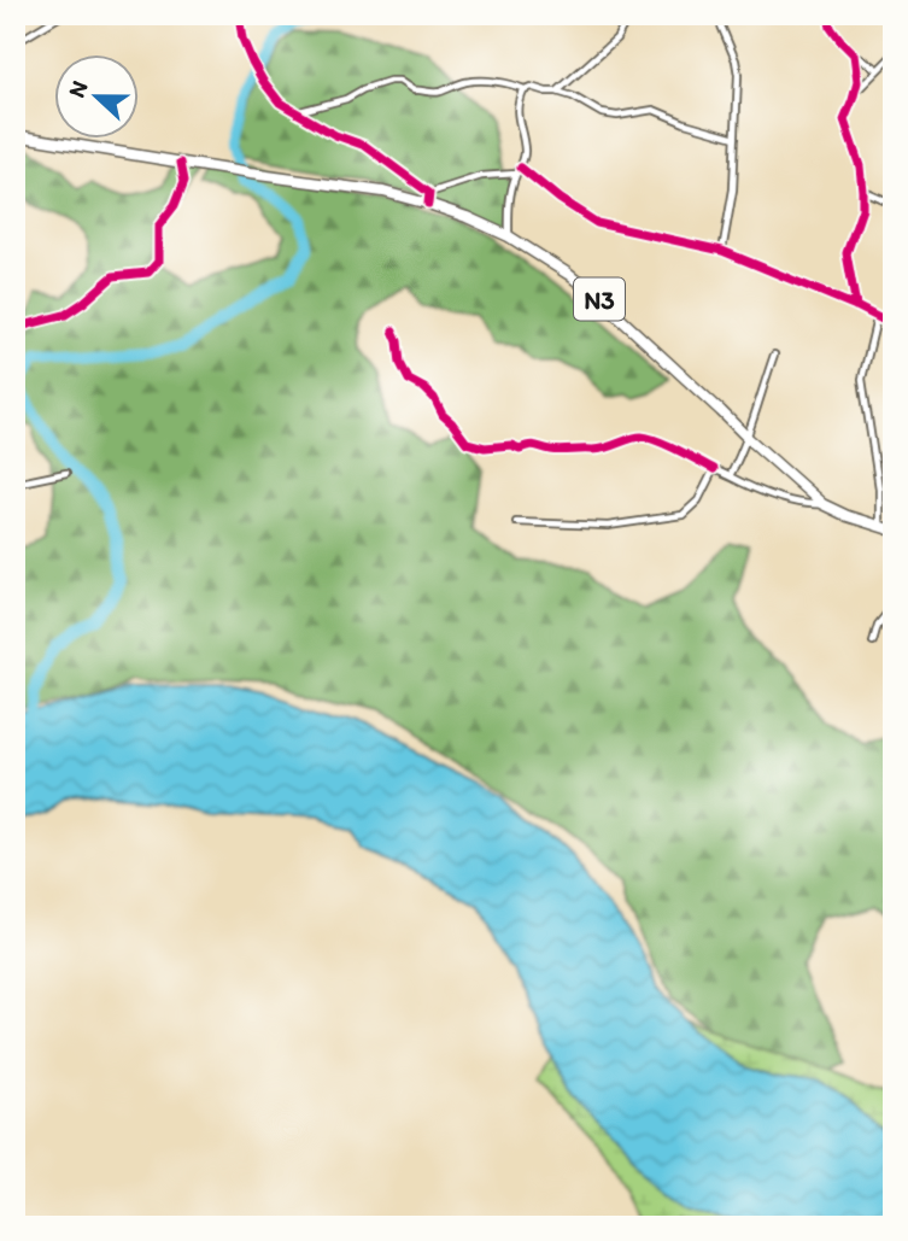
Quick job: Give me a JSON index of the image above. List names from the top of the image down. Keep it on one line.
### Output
{"streets":{"highway":["N3"]},"north":"left"}
